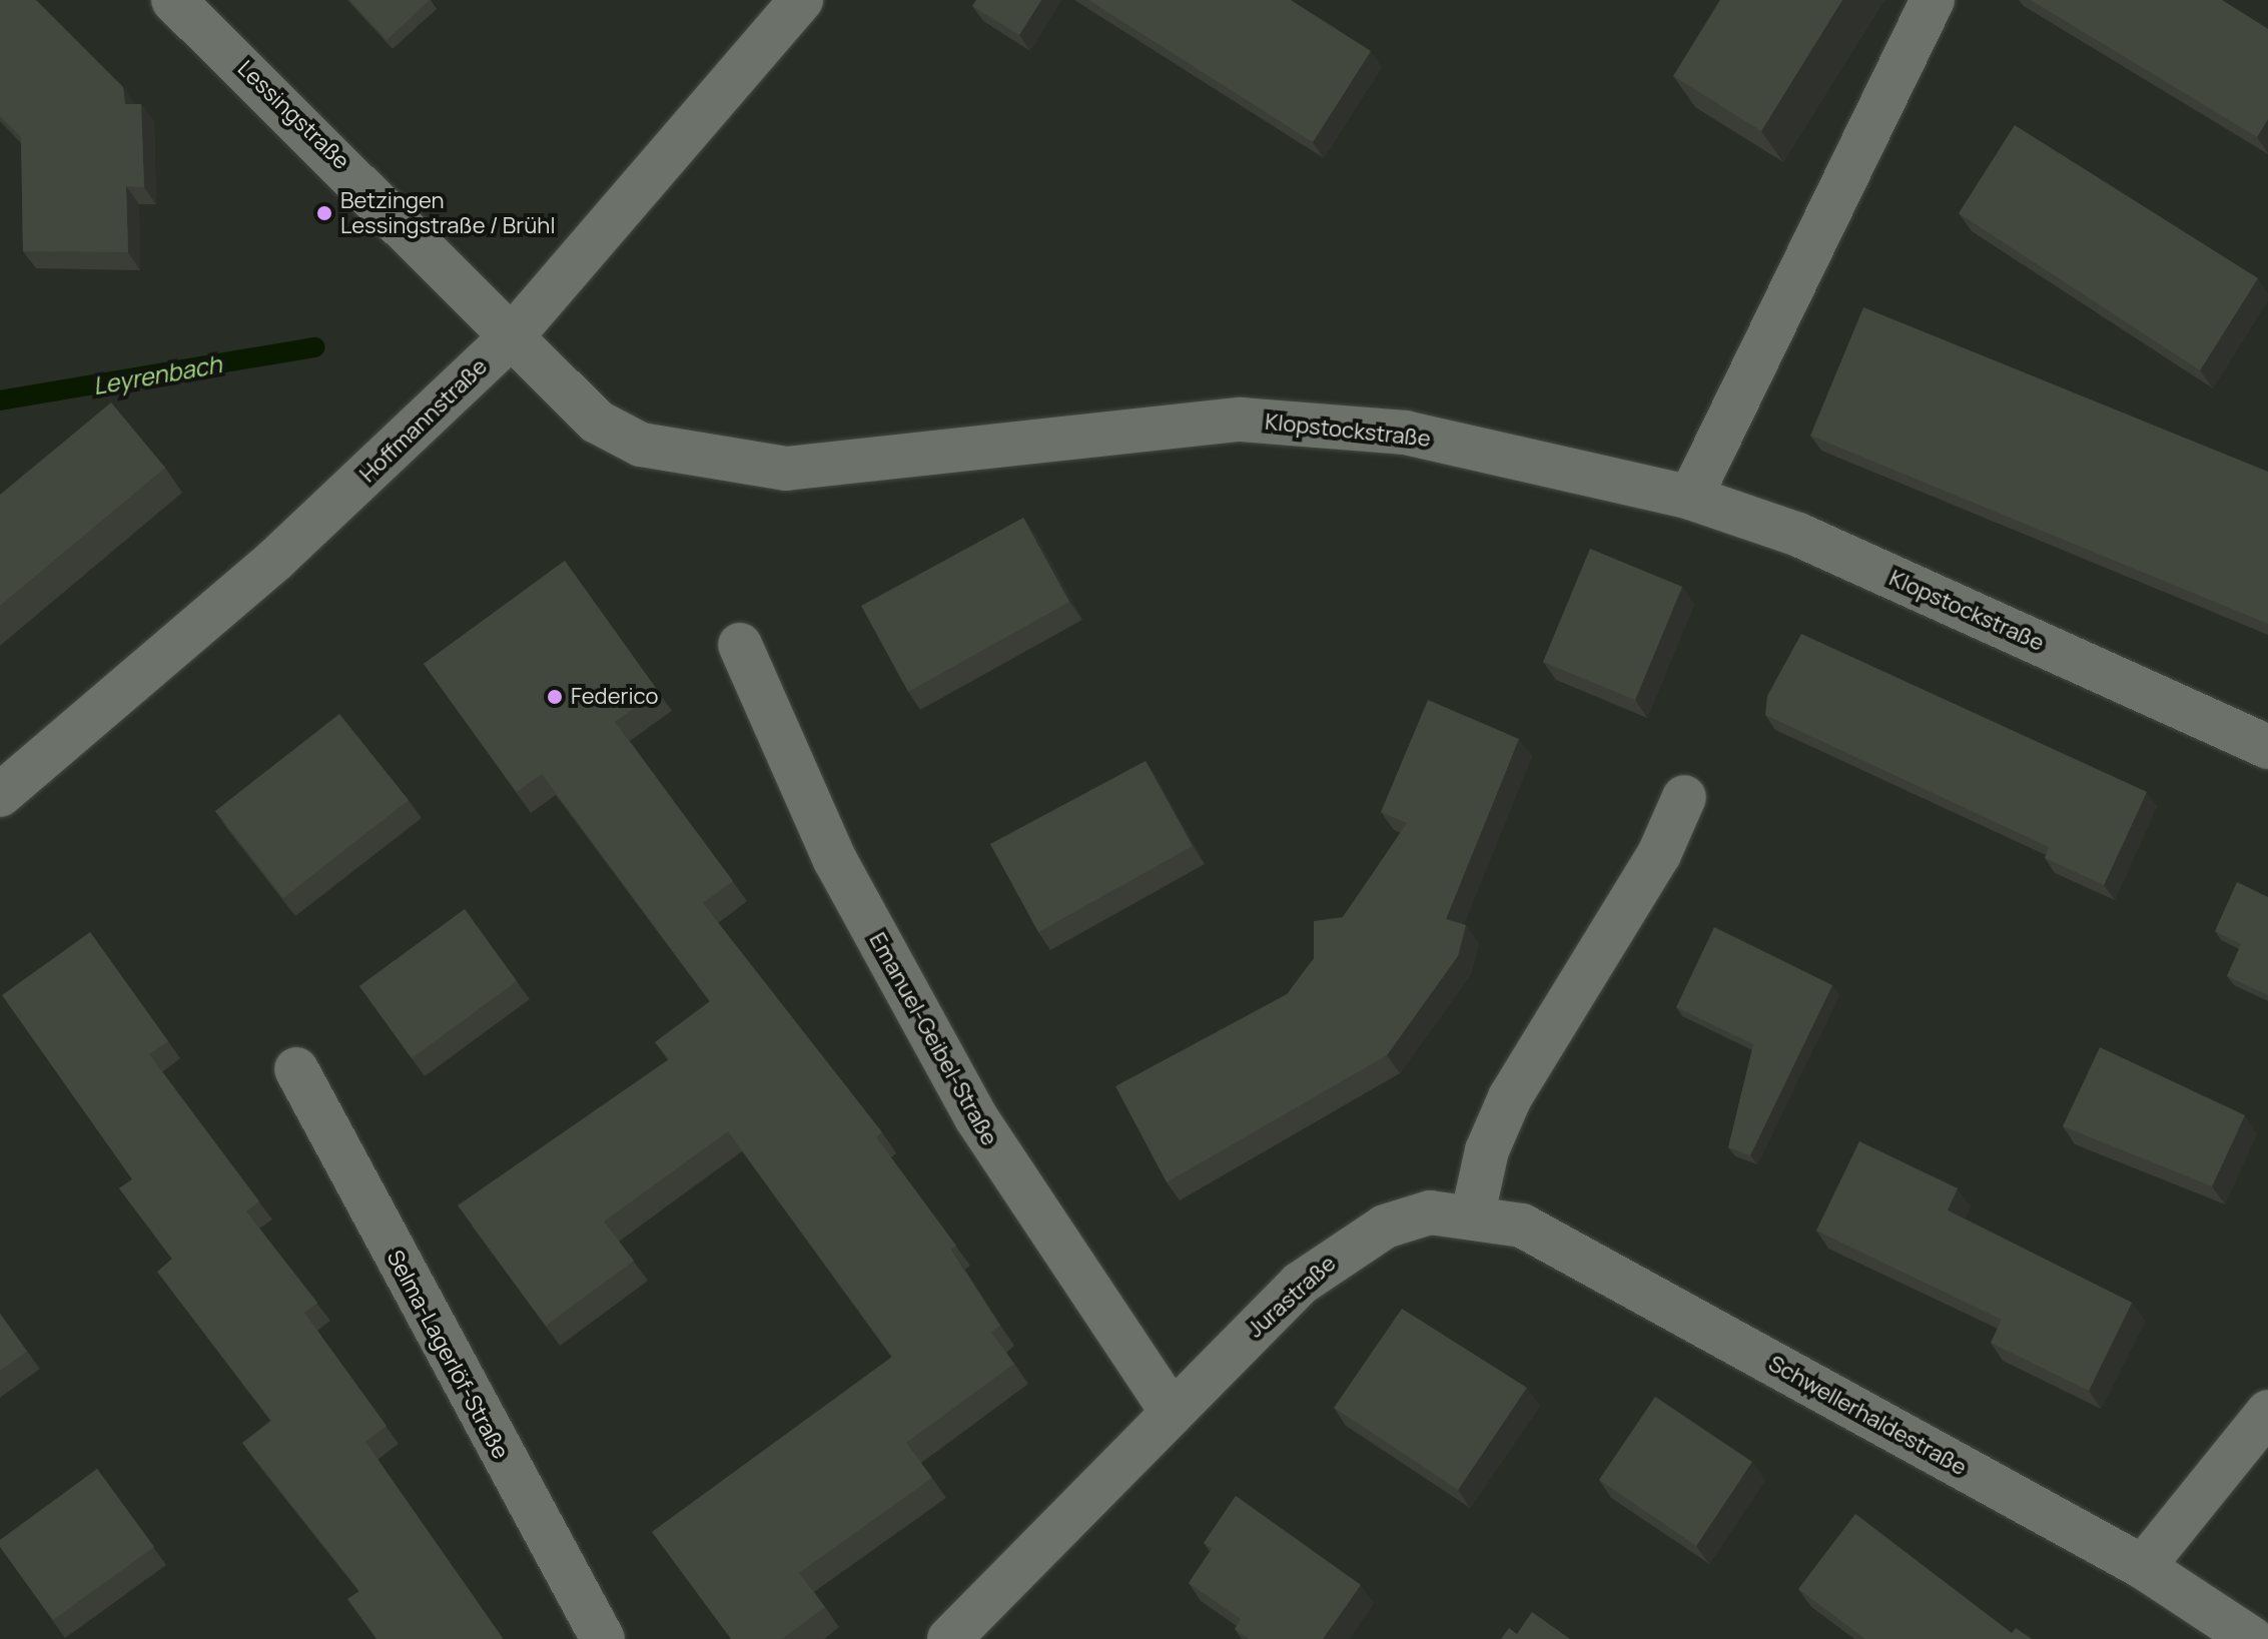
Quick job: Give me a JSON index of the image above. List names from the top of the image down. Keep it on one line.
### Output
{"streets":{"street":["Lessingstraße","Hoffmannstraße","Klopstockstraße","Emanuel-Geibel-Straße","Jurastraße","Selma-Lagerlöf-Straße","Schwellerhaldestraße"]},"crossings":[["Lessingstraße","Hoffmannstraße"],["Lessingstraße","Klopstockstraße"],["Hoffmannstraße","Klopstockstraße"],["Emanuel-Geibel-Straße","Jurastraße"],["Jurastraße","Schwellerhaldestraße"]],"water":["Leyrenbach"],"places":["Betzingen Lessingstraße / Brühl","Federico"]}
